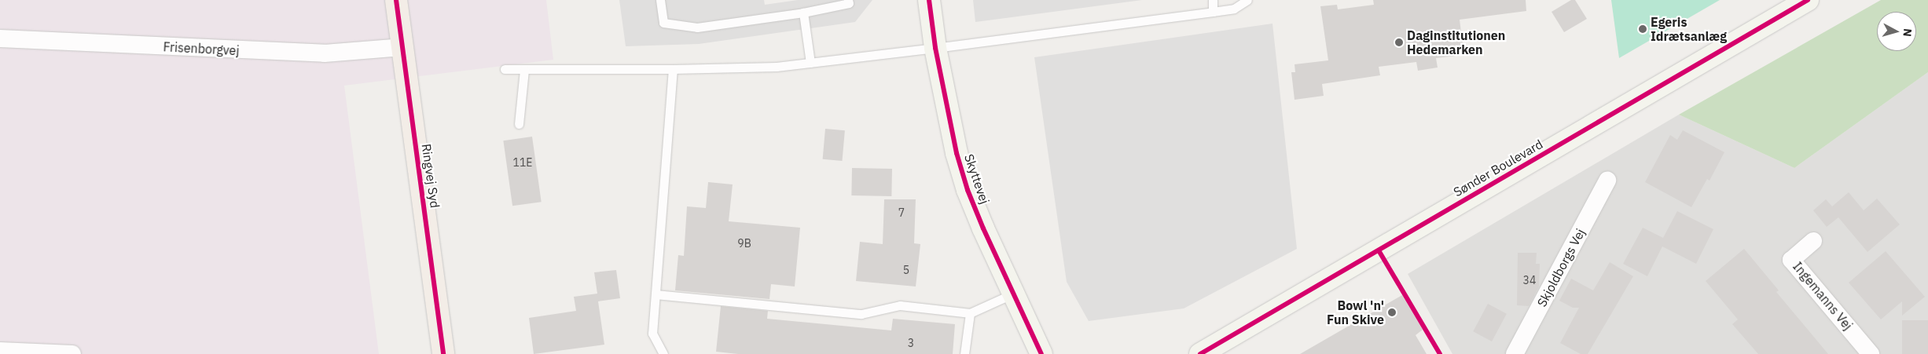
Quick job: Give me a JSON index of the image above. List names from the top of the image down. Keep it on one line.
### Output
{"streets":{"main road":["Ringvej Syd"],"street":["Frisenborgvej","Sønder Boulevard","Skyttevej","Skjoldborgs Vej","Ingemanns Vej"]},"crossings":[["Frisenborgvej","Ringvej Syd"]],"places":["Egeris Idrætsanlæg","Daginstitutionen Hedemarken","Bowl 'n' Fun Skive"],"house_numbers":["11E","7","9B","5","34","3"],"north":"right"}
